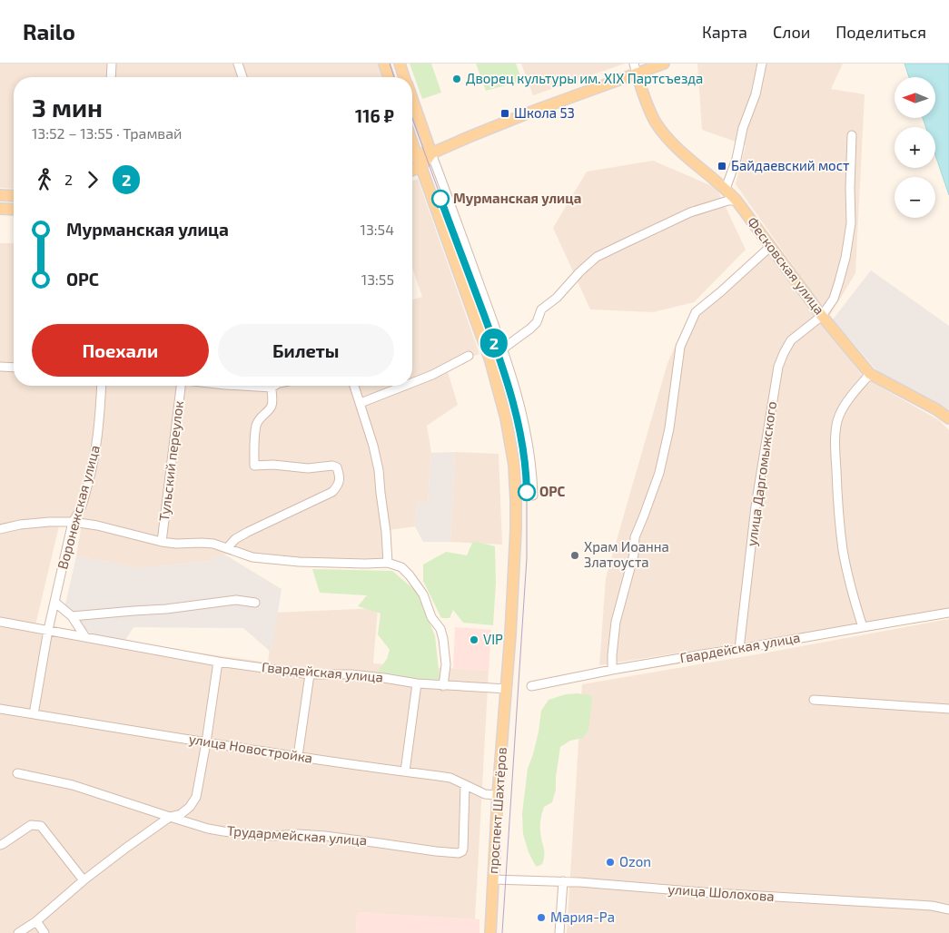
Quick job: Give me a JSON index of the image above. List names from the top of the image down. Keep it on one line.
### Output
{"streets":{"main road":["Фесковская улица","проспект Шахтёров"],"street":["Тульский переулок","улица Даргомыжского","Воронежская улица","Гвардейская улица","улица Новостройка","Трудармейская улица","улица Шолохова"]},"crossings":[["Фесковская улица","улица Даргомыжского"],["улица Даргомыжского","Гвардейская улица"],["Воронежская улица","Гвардейская улица"],["Воронежская улица","улица Новостройка"],["Гвардейская улица","проспект Шахтёров"],["улица Новостройка","проспект Шахтёров"],["улица Новостройка","Трудармейская улица"],["проспект Шахтёров","улица Шолохова"]],"places":{"other":["Дворец культуры им. XIX Партсъезда","Мурманская улица","ОРС","Храм Иоанна Златоуста","VIP","Ozon","Мария-Ра"],"transit":["Школа 53","Байдаевский мост"]},"lines":["tram line 2"],"north":"left","page":{"header":"Railo","nav":["Карта","Слои","Поделиться"],"on_map":"2","map_buttons":["+","−"],"heading":["3 мин","13:52 – 13:55 · Трамвай","116 ₽"],"legs":["2","2"],"list":[{"name":"Мурманская улица","value":"13:54"},{"name":"ОРС","value":"13:55"}],"buttons":["Поехали","Билеты"]}}
